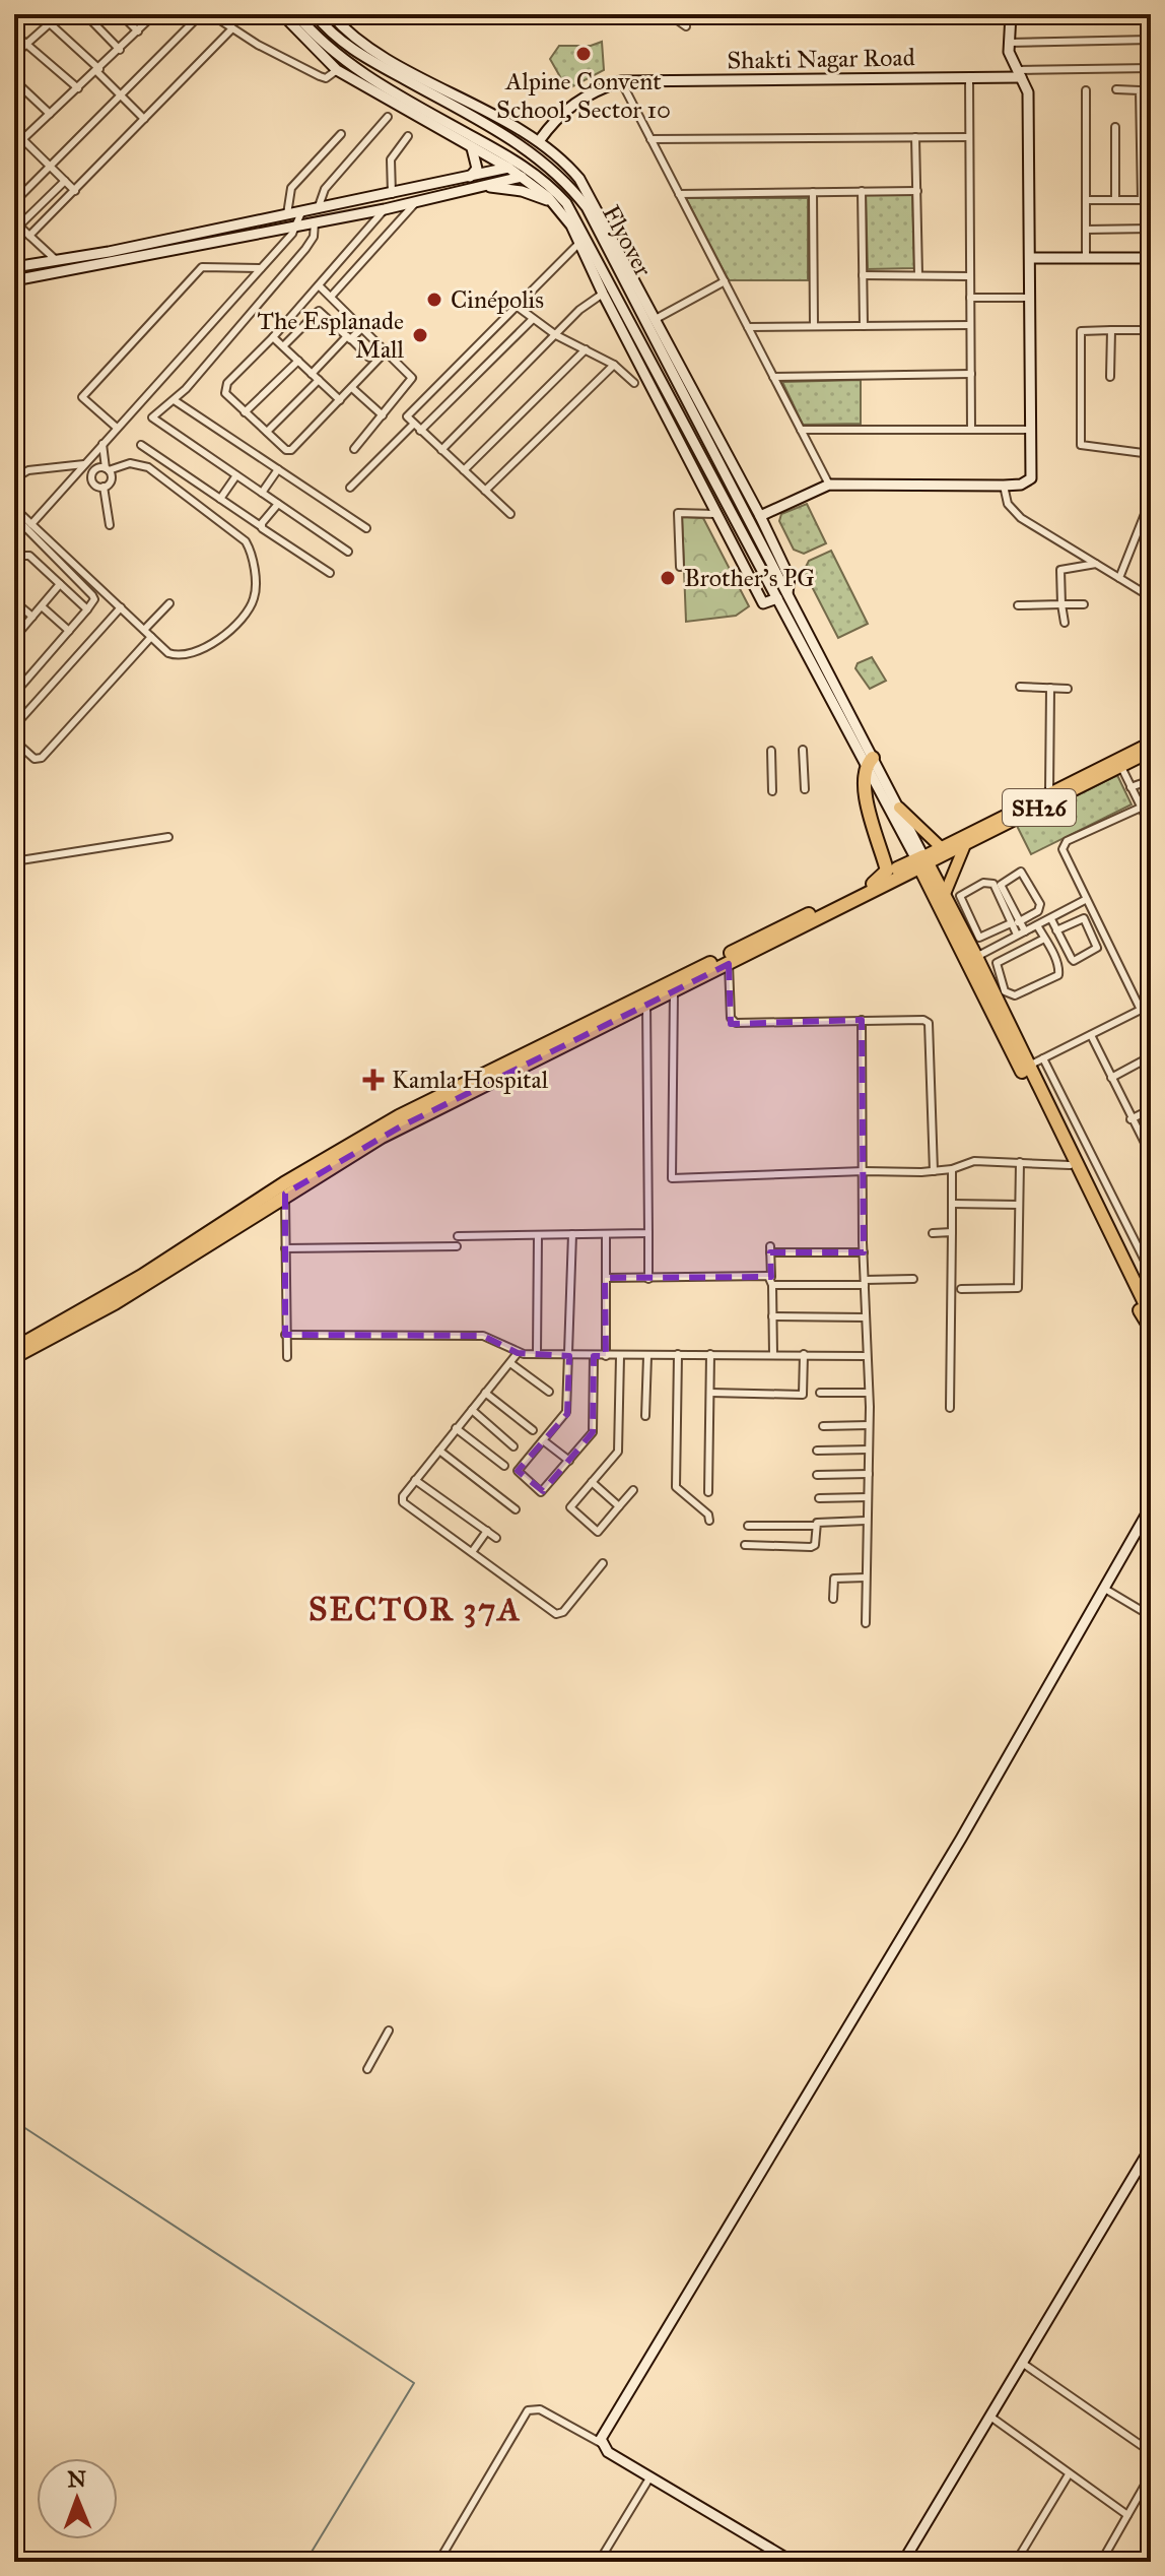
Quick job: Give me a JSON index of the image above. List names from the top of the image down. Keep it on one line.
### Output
{"streets":{"main road":["SH26"],"street":["Shakti Nagar Road","Flyover"]},"districts":["SECTOR 37A"],"places":{"other":["Alpine Convent School, Sector 10","Cinépolis","The Esplanade Mall","Brother's PG"],"health":["Kamla Hospital"]},"north":"top"}
